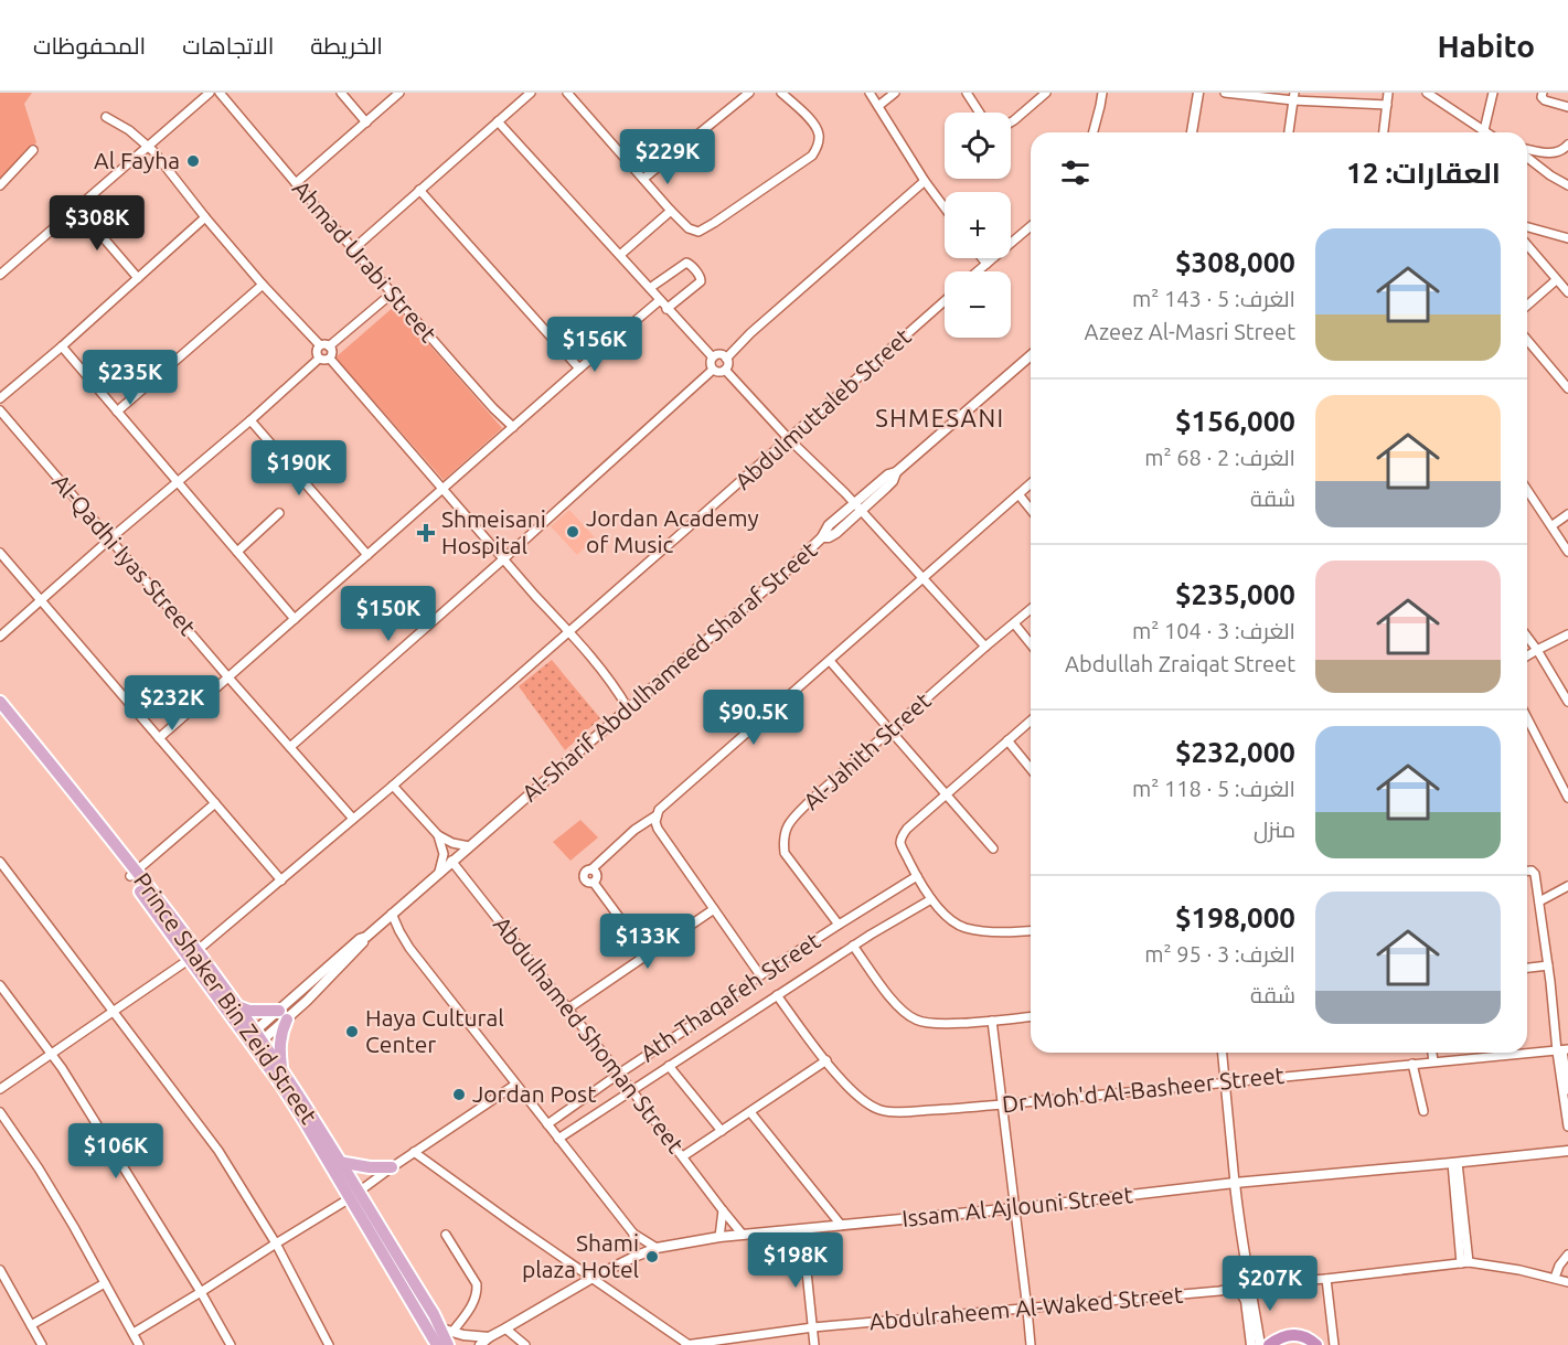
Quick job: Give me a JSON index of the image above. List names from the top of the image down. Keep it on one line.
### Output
{"streets":{"main road":["Prince Shaker Bin Zeid Street"],"street":["Ahmad Urabi Street","Abdulmuttaleb Street","Al-Qadhi Iyas Street","Al-Sharif Abdulhameed Sharaf Street","Al-Jahith Street","Ath Thaqafeh Street","Abdulhamed Shoman Street","Dr Moh'd Al-Basheer Street","Issam Al Ajlouni Street","Abdulraheem Al-Waked Street"]},"crossings":[["Abdulmuttaleb Street","Al-Qadhi Iyas Street"],["Abdulmuttaleb Street","Prince Shaker Bin Zeid Street"],["Al-Sharif Abdulhameed Sharaf Street","Abdulhamed Shoman Street"],["Al-Jahith Street","Ath Thaqafeh Street"],["Ath Thaqafeh Street","Abdulhamed Shoman Street"],["Ath Thaqafeh Street","Dr Moh'd Al-Basheer Street"],["Abdulhamed Shoman Street","Issam Al Ajlouni Street"]],"districts":["SHMESANI"],"places":{"other":["Al Fayha","Jordan Academy of Music","Haya Cultural Center","Jordan Post","Shami plaza Hotel"],"health":["Shmeisani Hospital"]},"page":{"header":"Habito","nav":["الخريطة","الاتجاهات","المحفوظات"],"map_buttons":["+","−"],"price":["$229K","$308K","$156K","$235K","$190K","$150K","$232K","$90.5K","$133K","$106K","$198K","$207K"],"heading":"العقارات: 12","list":[{"name":"$308,000","note":"الغرف: 5 · 143 m² · Azeez Al-Masri Street"},{"name":"$156,000","note":"الغرف: 2 · 68 m² · شقة"},{"name":"$235,000","note":"الغرف: 3 · 104 m² · Abdullah Zraiqat Street"},{"name":"$232,000","note":"الغرف: 5 · 118 m² · منزل"},{"name":"$198,000","note":"الغرف: 3 · 95 m² · شقة"}]}}
